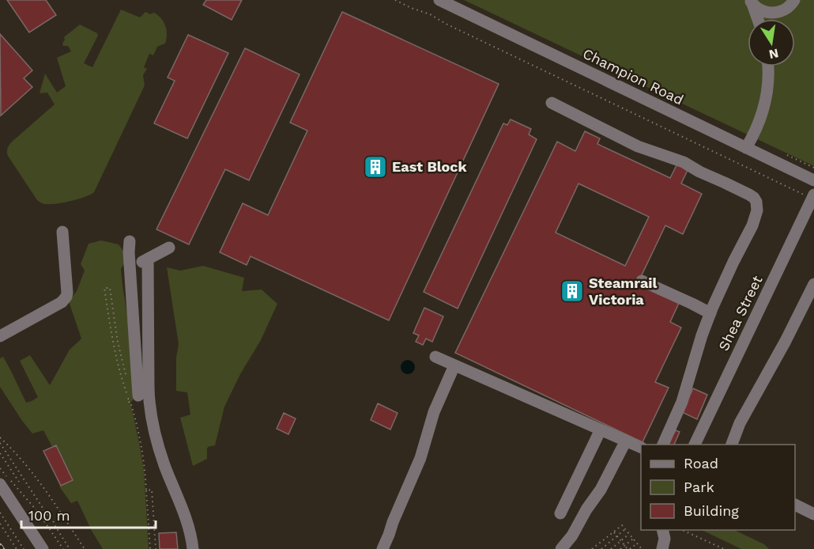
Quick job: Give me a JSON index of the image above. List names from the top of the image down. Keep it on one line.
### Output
{"streets":{"street":["Champion Road","Shea Street"]},"places":{"building":["East Block","Steamrail Victoria"]},"legend":["Road","Park","Building"],"scale_bar":"100 m","north":"bottom"}
